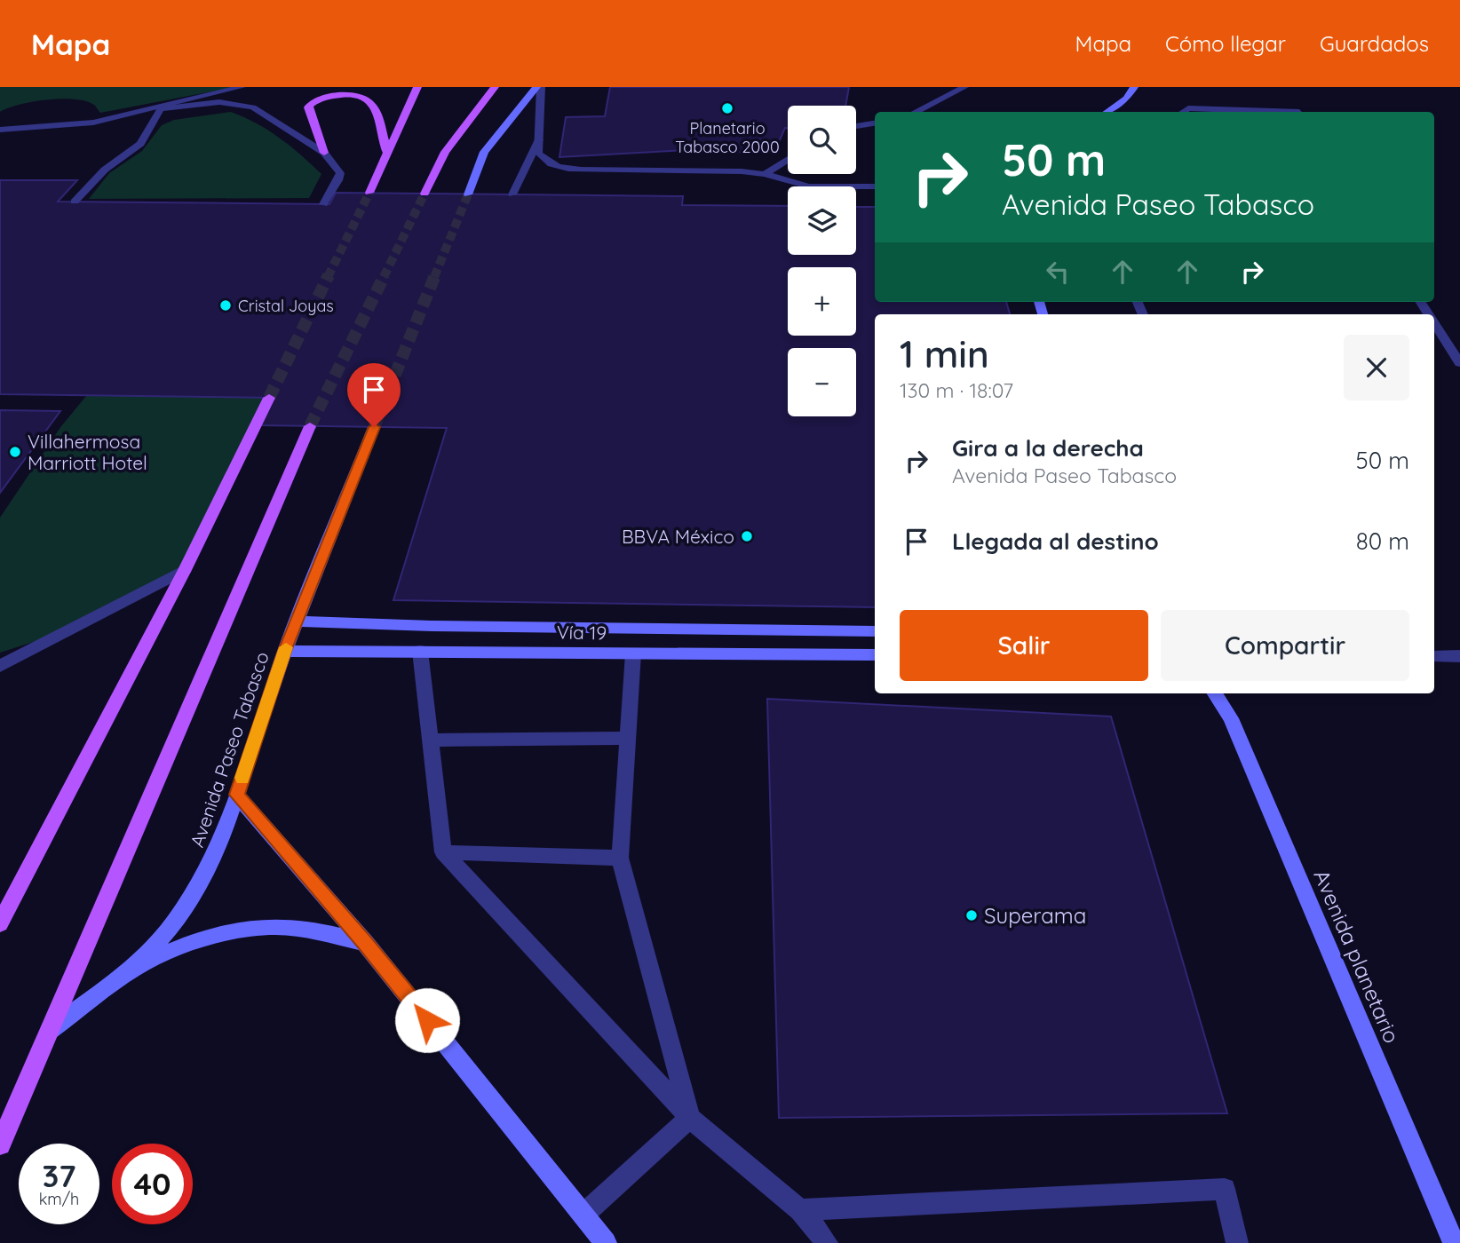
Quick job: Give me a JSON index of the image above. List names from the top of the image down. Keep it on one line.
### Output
{"streets":{"street":["Vía 19","Avenida Paseo Tabasco","Avenida planetario"]},"crossings":[["Vía 19","Avenida Paseo Tabasco"]],"places":["Planetario Tabasco 2000","Cristal Joyas","Villahermosa Marriott Hotel","BBVA México","Superama"],"page":{"header":"Mapa","nav":["Mapa","Cómo llegar","Guardados"],"map_buttons":["+","−"],"turn":["50 m","Avenida Paseo Tabasco"],"heading":["1 min","130 m · 18:07"],"list":[{"name":"Gira a la derecha","note":"Avenida Paseo Tabasco","value":"50 m"},{"name":"Llegada al destino","value":"80 m"}],"buttons":["Salir","Compartir"],"speed":"37 km/h","limit":"40"}}
